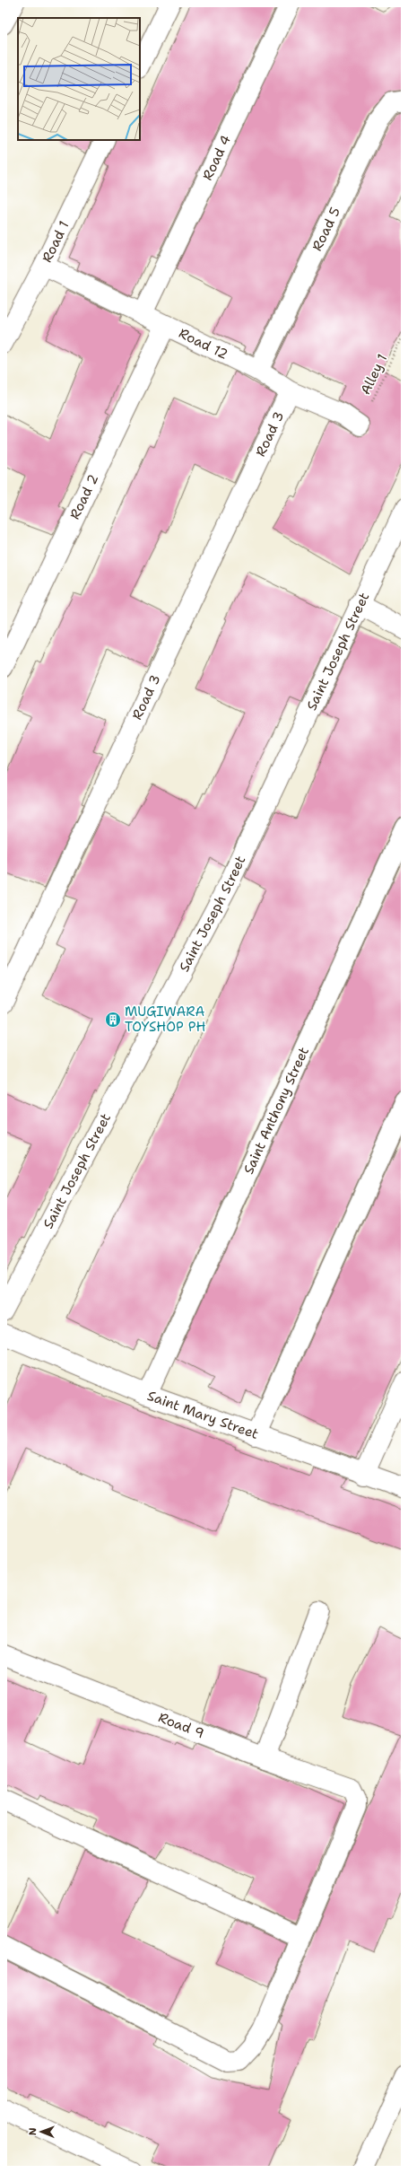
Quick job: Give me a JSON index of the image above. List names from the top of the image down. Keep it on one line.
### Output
{"streets":{"street":["Road 4","Road 5","Road 1","Road 12","Road 3","Road 2","Saint Joseph Street","Saint Anthony Street","Saint Mary Street","Road 9"],"path":["Alley 1"]},"crossings":[["Road 4","Road 12"],["Road 5","Road 12"],["Road 1","Road 12"],["Road 12","Alley 1"],["Road 12","Road 3"],["Road 12","Road 2"],["Saint Anthony Street","Saint Mary Street"]],"places":{"building":["MUGIWARA TOYSHOP PH"]},"north":"left"}
